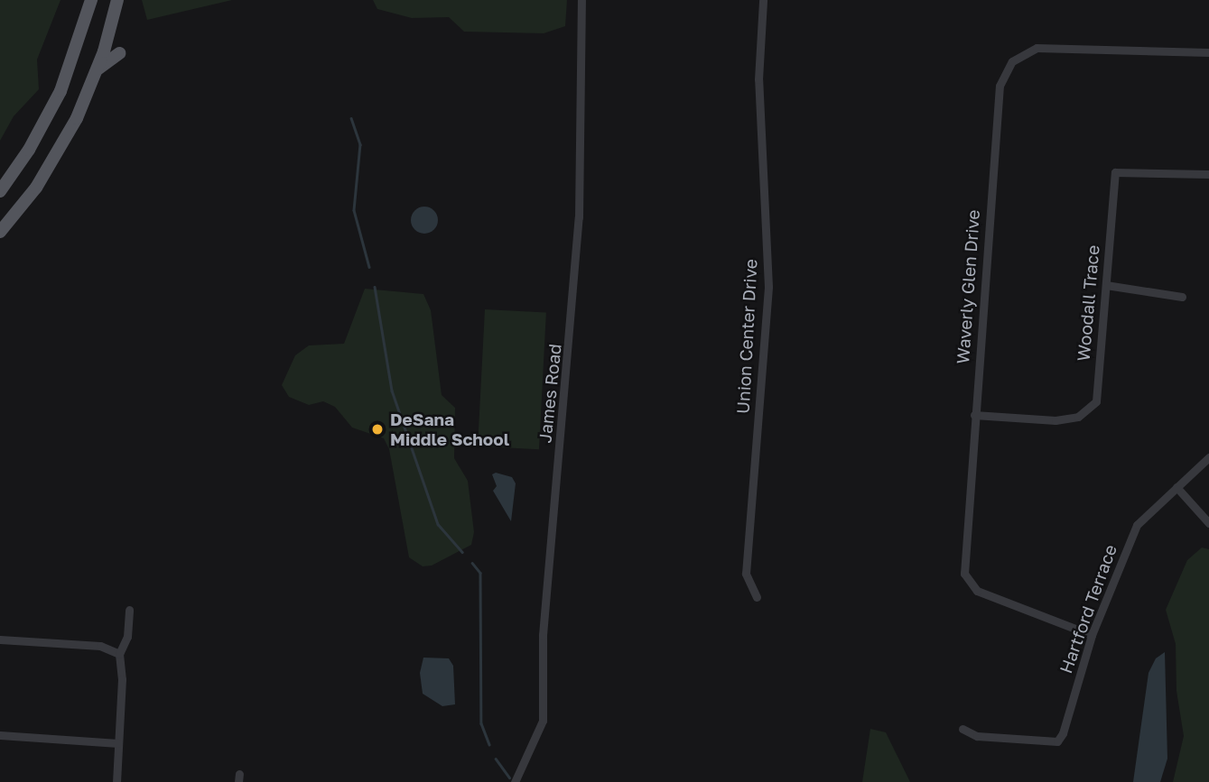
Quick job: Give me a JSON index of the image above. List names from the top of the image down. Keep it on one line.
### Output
{"streets":{"street":["Waverly Glen Drive","Woodall Trace","Union Center Drive","James Road","Hartford Terrace"]},"crossings":[["Waverly Glen Drive","Woodall Trace"],["Waverly Glen Drive","Hartford Terrace"]],"places":["DeSana Middle School"]}
